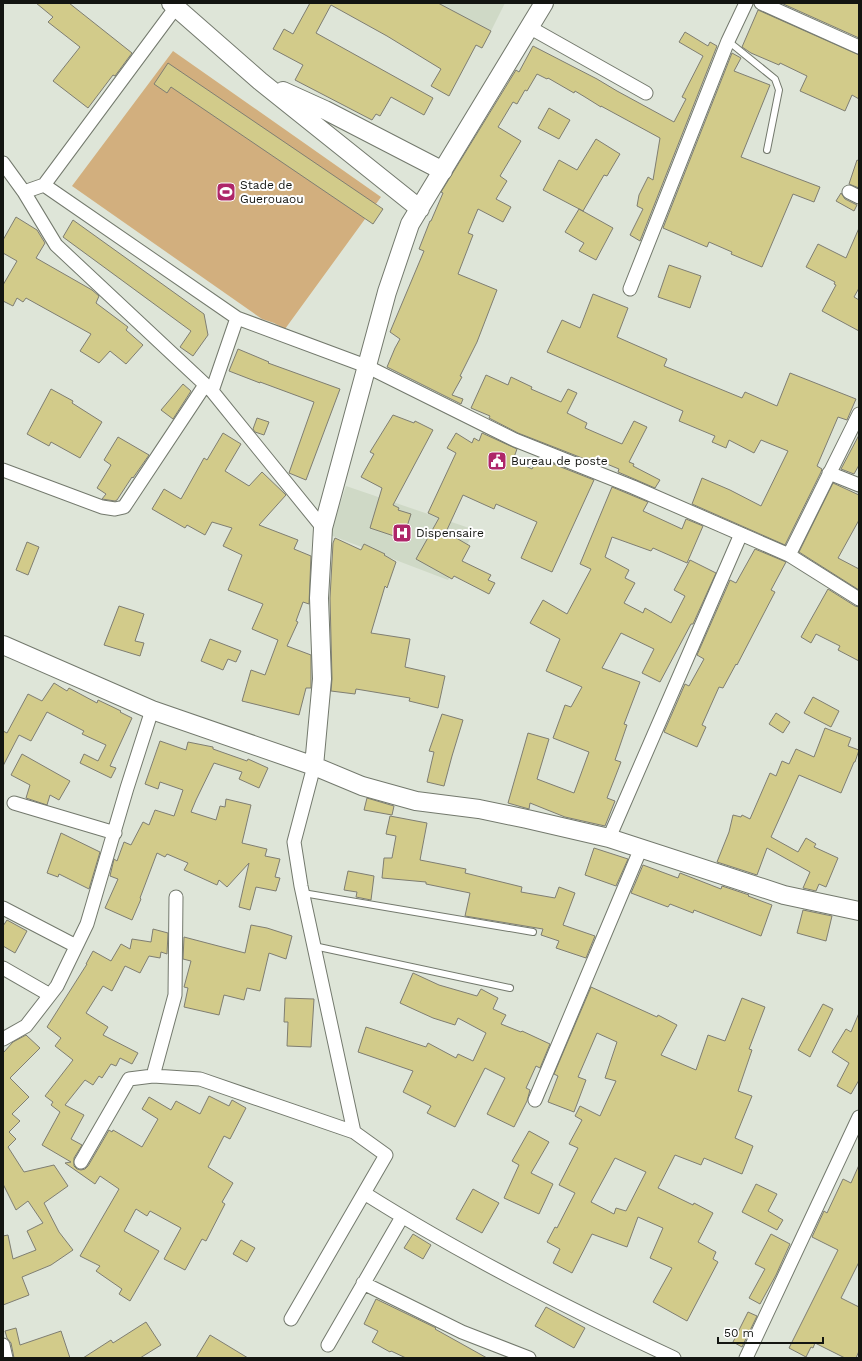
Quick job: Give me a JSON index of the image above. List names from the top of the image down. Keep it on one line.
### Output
{"places":{"sports":["Stade de Guerouaou"],"public building":["Bureau de poste"],"hospital":["Dispensaire"]},"scale_bar":"50 m"}
